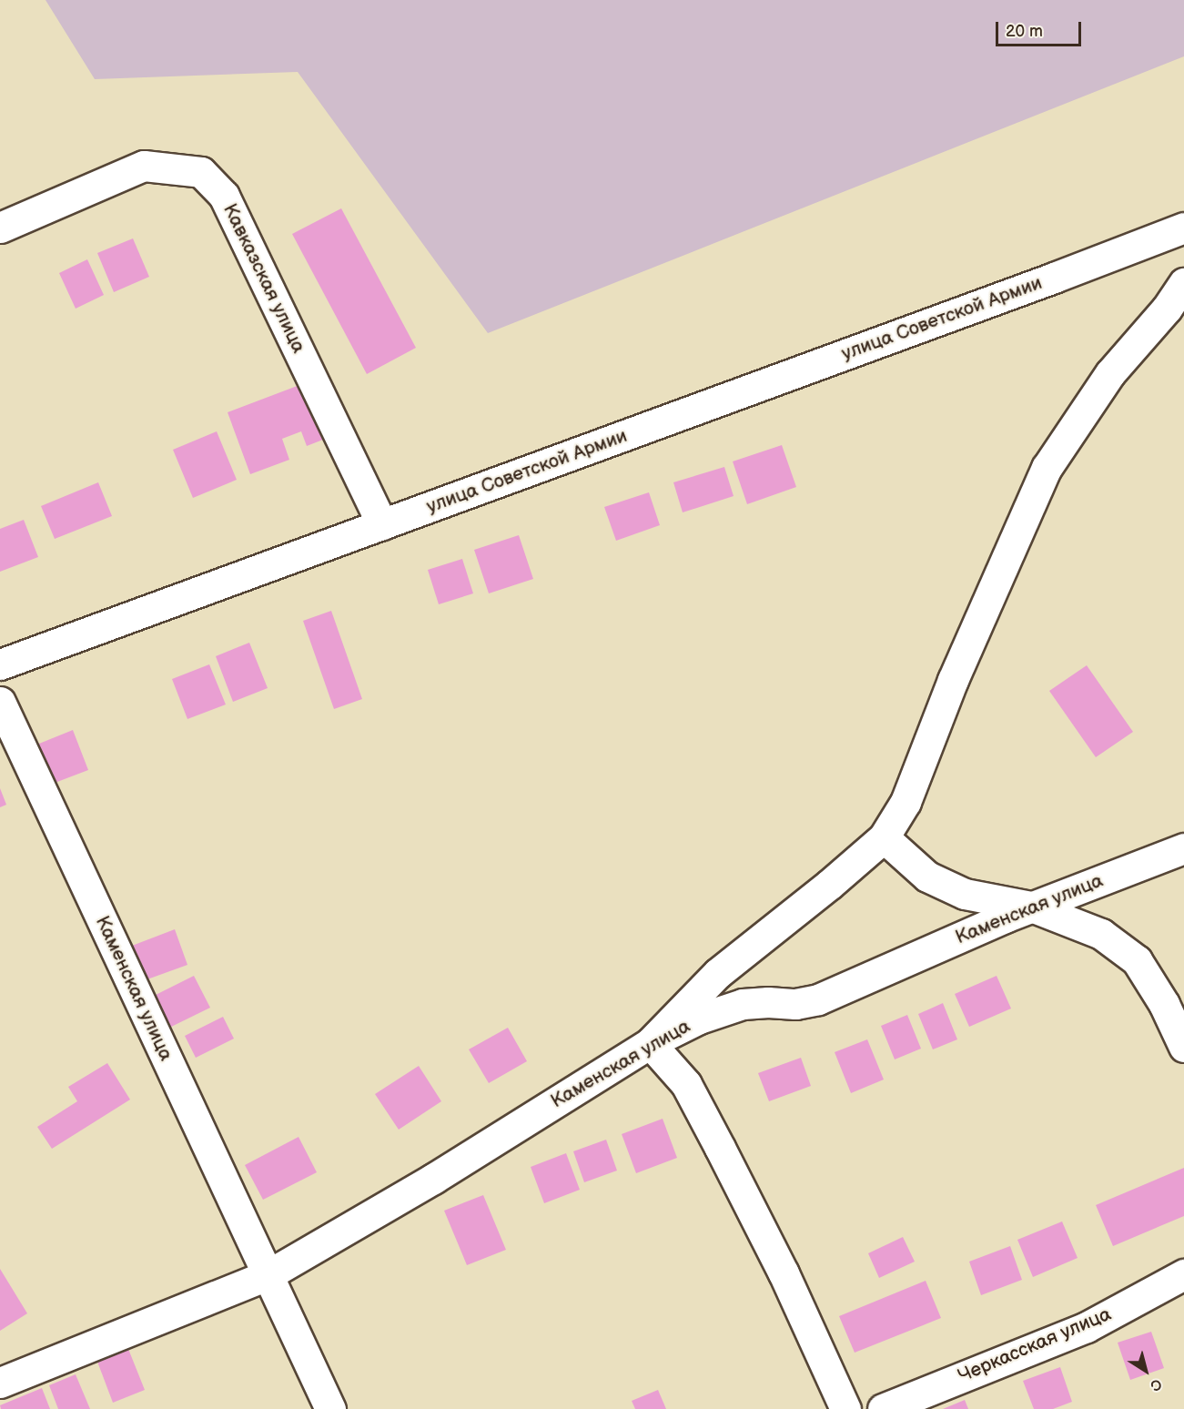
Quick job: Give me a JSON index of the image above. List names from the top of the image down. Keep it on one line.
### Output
{"streets":{"street":["Кавказская улица","улица Советской Армии","Каменская улица","Черкасская улица"]},"crossings":[["Кавказская улица","улица Советской Армии"]],"scale_bar":"20 m","north":"bottom right"}
